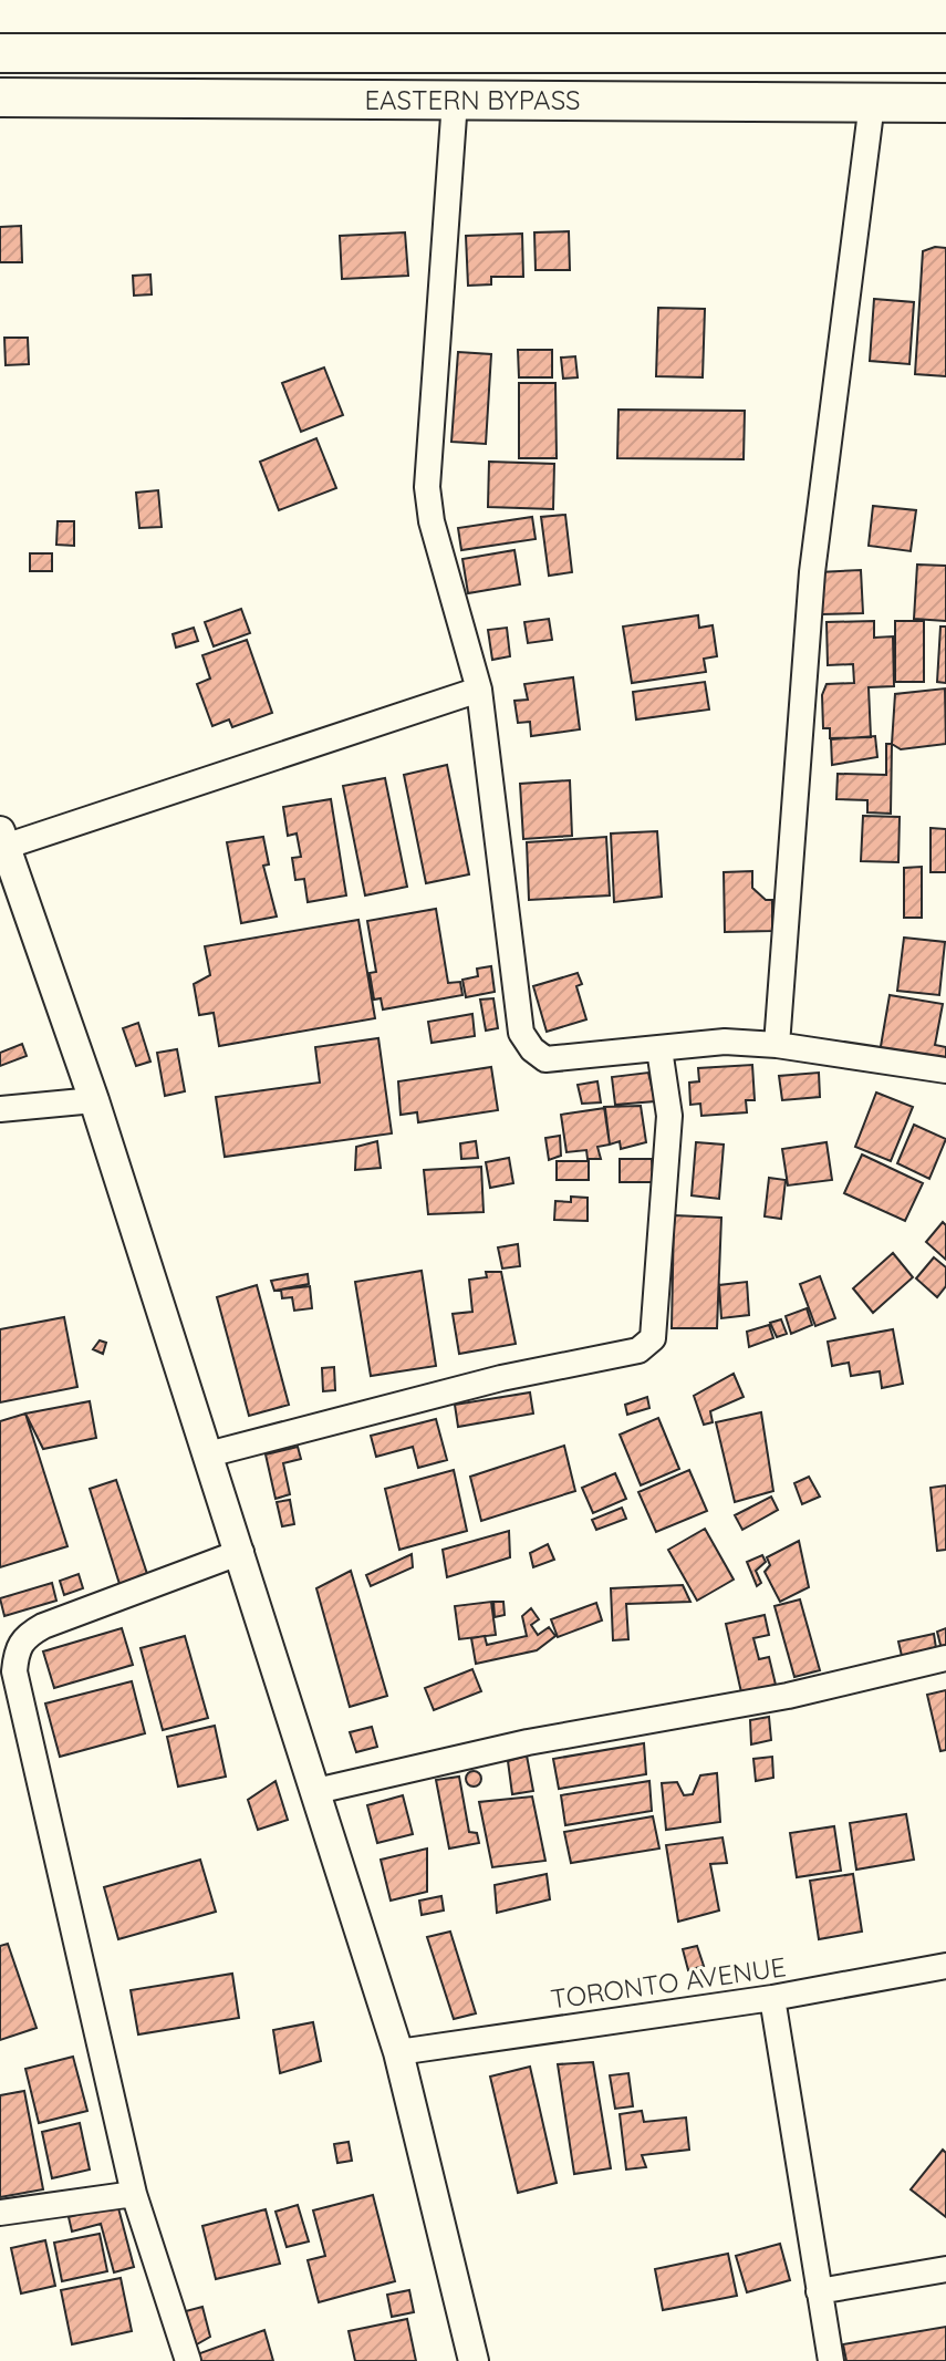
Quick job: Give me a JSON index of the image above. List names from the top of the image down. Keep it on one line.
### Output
{"streets":{"main road":["EASTERN BYPASS"],"street":["TORONTO AVENUE"]}}
